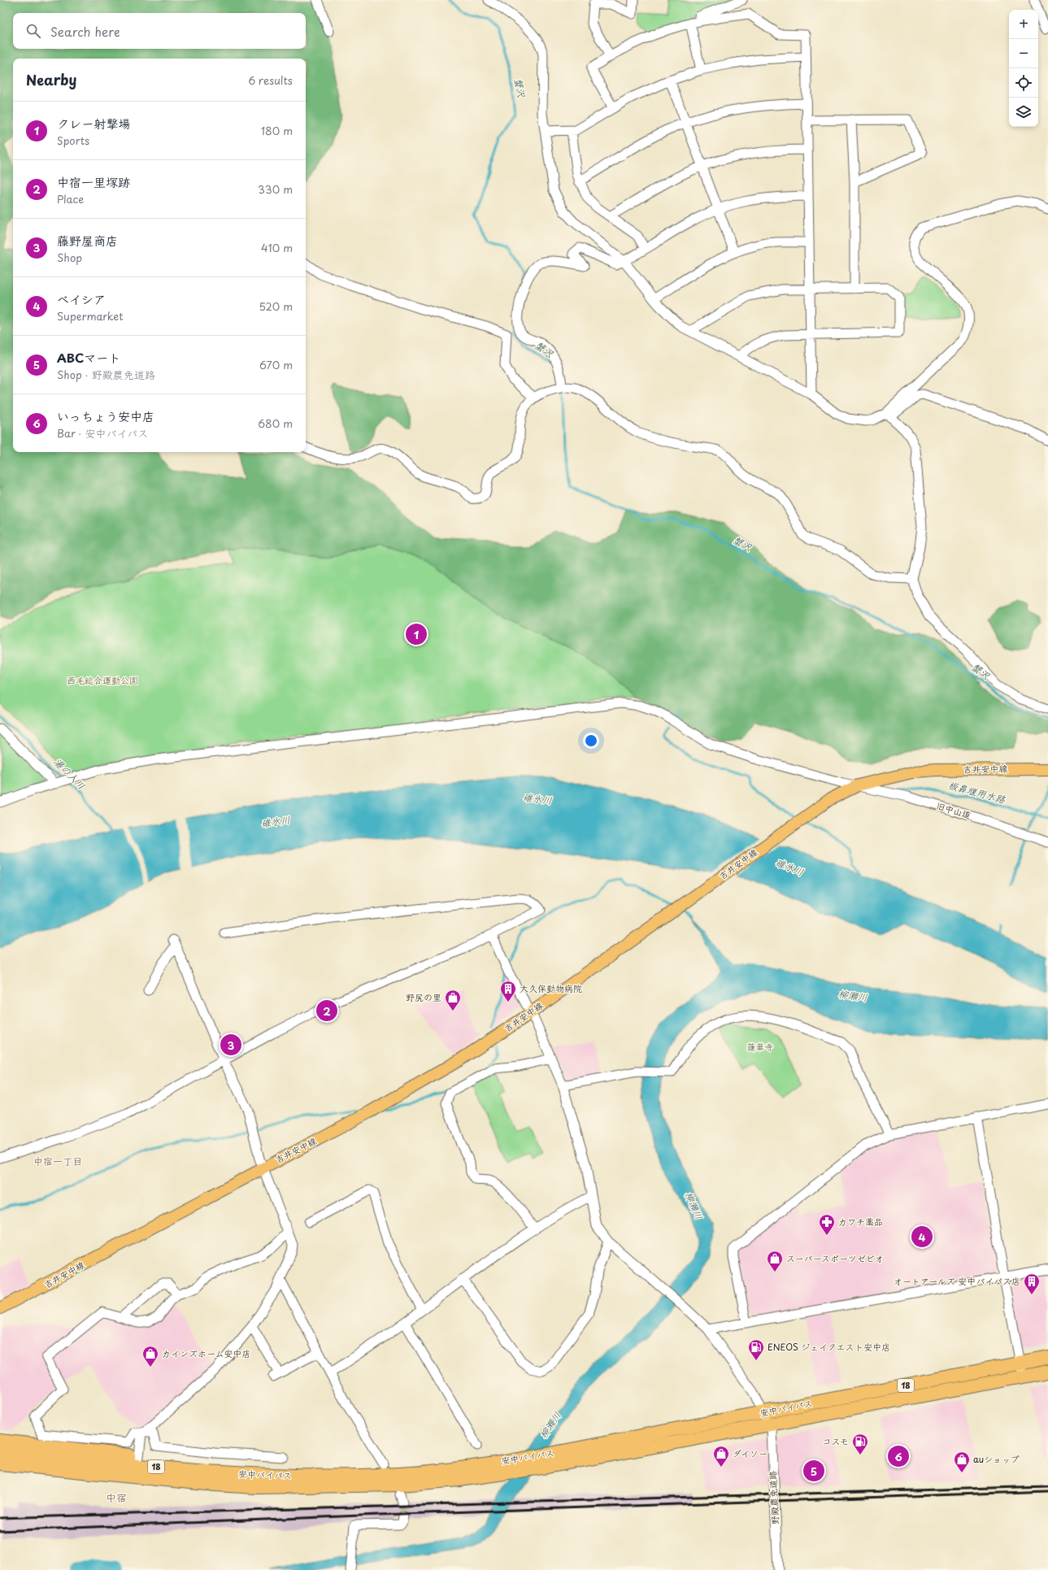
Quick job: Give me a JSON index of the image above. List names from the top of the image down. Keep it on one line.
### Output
{"streets":{"highway":["18","安中バイパス"],"main road":["吉井安中線"],"street":["旧中山道","野殿農免道路"]},"crossings":[["吉井安中線","旧中山道"],["吉井安中線","野殿農免道路"],["安中バイパス","野殿農免道路"]],"districts":["中宿一丁目","中宿"],"water":["蟹沢","湯の入川","板鼻堰用水路","碓氷川","柳瀬川"],"parks":["西毛総合運動公園","蓮華寺"],"places":{"building":["大久保動物病院","オートアールズ 安中バイパス店"],"shop":["野尻の里","スーパースポーツゼビオ","カインズホーム安中店","ダイソー","auショップ"],"pharmacy":["カワチ薬品"],"fuel station":["ENEOS ジェイクエスト安中店","コスモ"]},"page":{"map_buttons":["+","−"],"search":"Search here","heading":["Nearby","6 results"],"list":[{"mark":"1","name":"クレー射撃場","note":"Sports","value":"180 m"},{"mark":"2","name":"中宿一里塚跡","note":"Place","value":"330 m"},{"mark":"3","name":"藤野屋商店","note":"Shop","value":"410 m"},{"mark":"4","name":"ベイシア","note":"Supermarket","value":"520 m"},{"mark":"5","name":"ABCマート","note":"Shop · 野殿農免道路","value":"670 m"},{"mark":"6","name":"いっちょう安中店","note":"Bar · 安中バイパス","value":"680 m"}],"pins":["1","2","3","4","6","5"]}}
